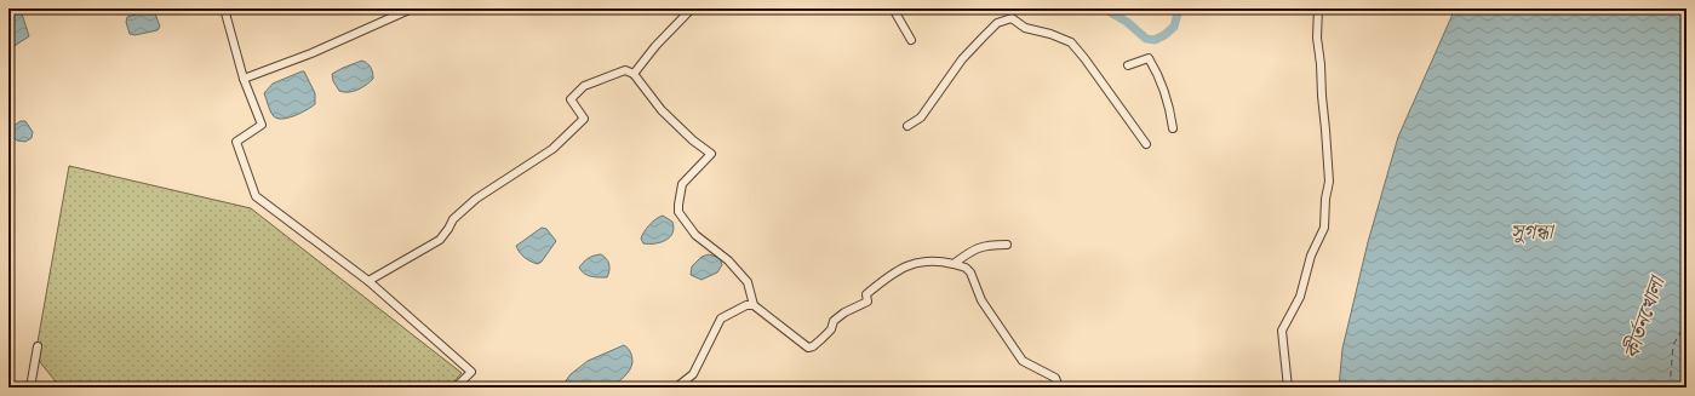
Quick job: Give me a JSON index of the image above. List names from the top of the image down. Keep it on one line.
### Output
{"water":["সুগন্ধা","কীর্তনখোলা"]}
